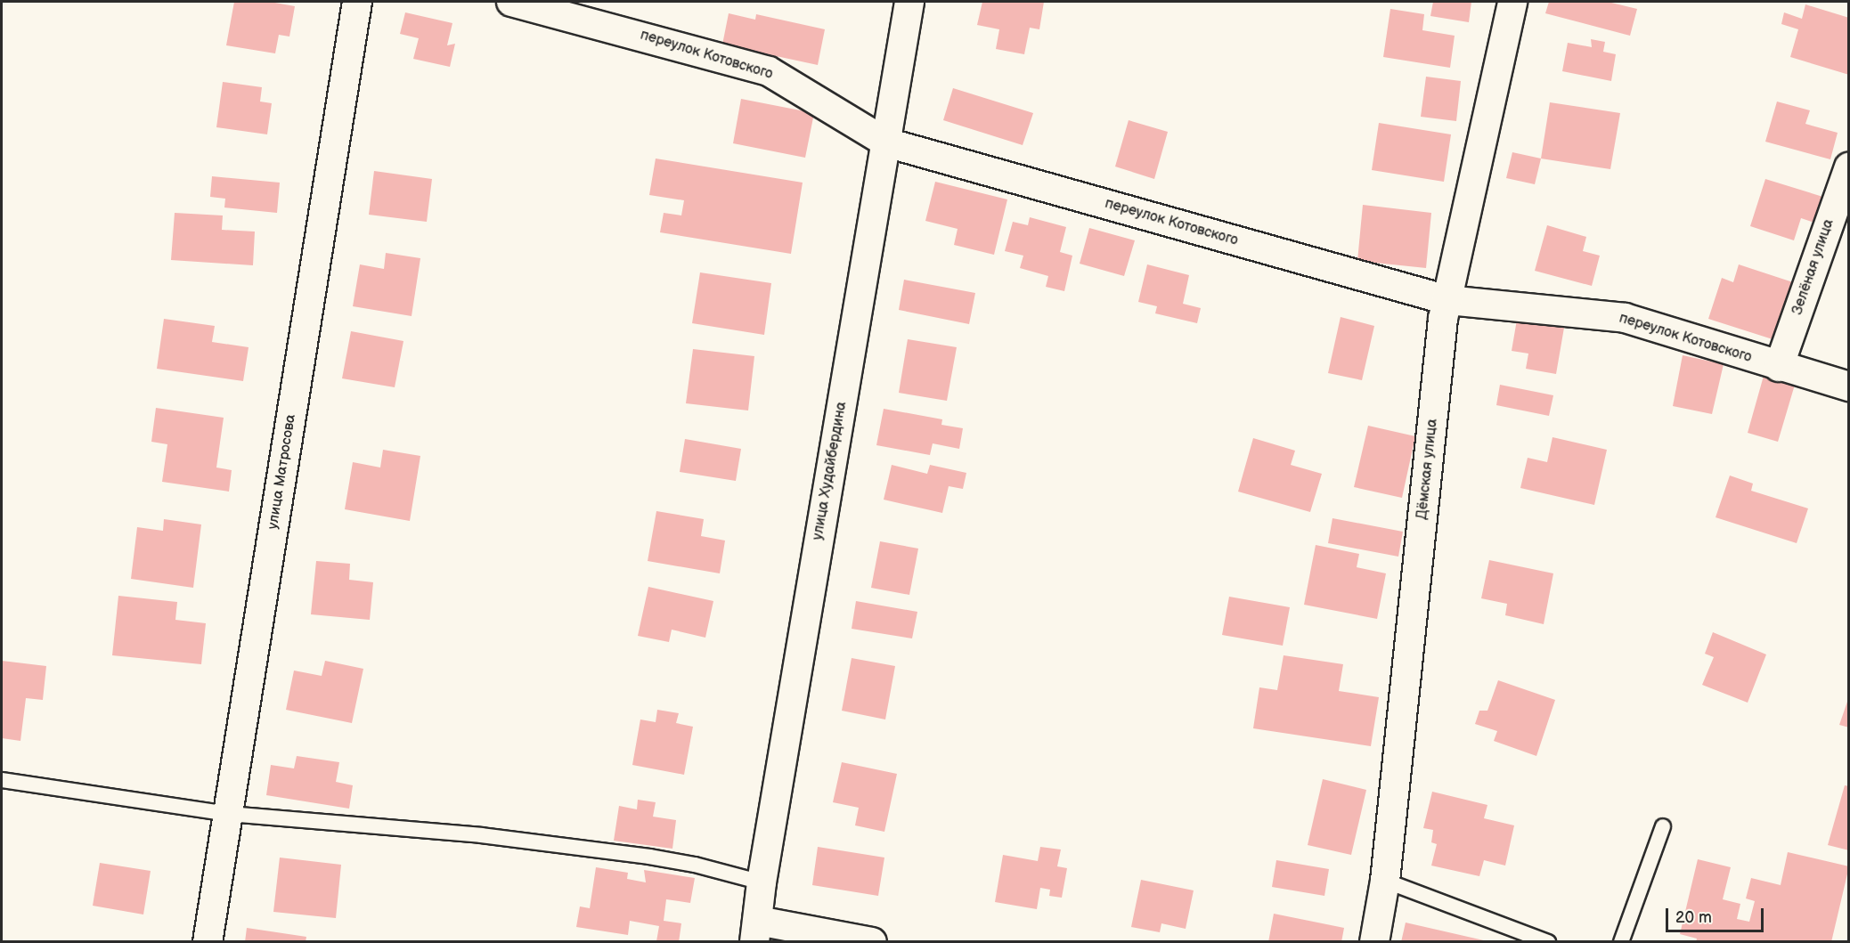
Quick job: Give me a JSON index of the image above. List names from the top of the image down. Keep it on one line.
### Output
{"streets":{"street":["переулок Котовского","Зелёная улица","Дёмская улица","улица Худайбердина","улица Матросова"]},"crossings":[["переулок Котовского","Зелёная улица"],["переулок Котовского","Дёмская улица"],["переулок Котовского","улица Худайбердина"]],"scale_bar":"20 m"}
